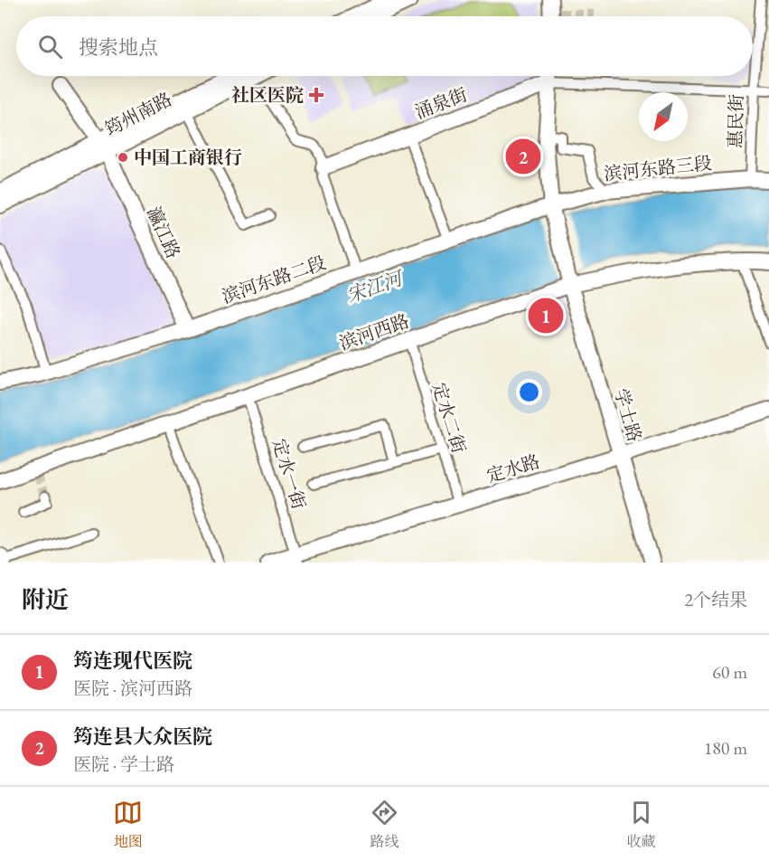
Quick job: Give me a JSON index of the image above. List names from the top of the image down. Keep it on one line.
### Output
{"streets":{"street":["涌泉街","筠州南路","惠民街","滨河东路三段","瀛江路","滨河东路二段","滨河西路","学士路","定水二街","定水路","定水一街"]},"crossings":[["涌泉街","惠民街"],["筠州南路","瀛江路"],["惠民街","滨河东路三段"],["滨河东路三段","滨河东路二段"],["滨河东路三段","学士路"],["瀛江路","滨河东路二段"],["滨河东路二段","学士路"],["滨河西路","学士路"],["滨河西路","定水二街"],["滨河西路","定水一街"],["学士路","定水路"],["定水二街","定水路"],["定水路","定水一街"]],"water":["宋江河"],"places":{"health":["社区医院"],"other":["中国工商银行"]},"north":"bottom left","page":{"search":"搜索地点","pins":["2","1"],"heading":["附近","2个结果"],"list":[{"mark":"1","name":"筠连现代医院","note":"医院 · 滨河西路","value":"60 m"},{"mark":"2","name":"筠连县大众医院","note":"医院 · 学士路","value":"180 m"}],"nav":["地图","路线","收藏"]}}
